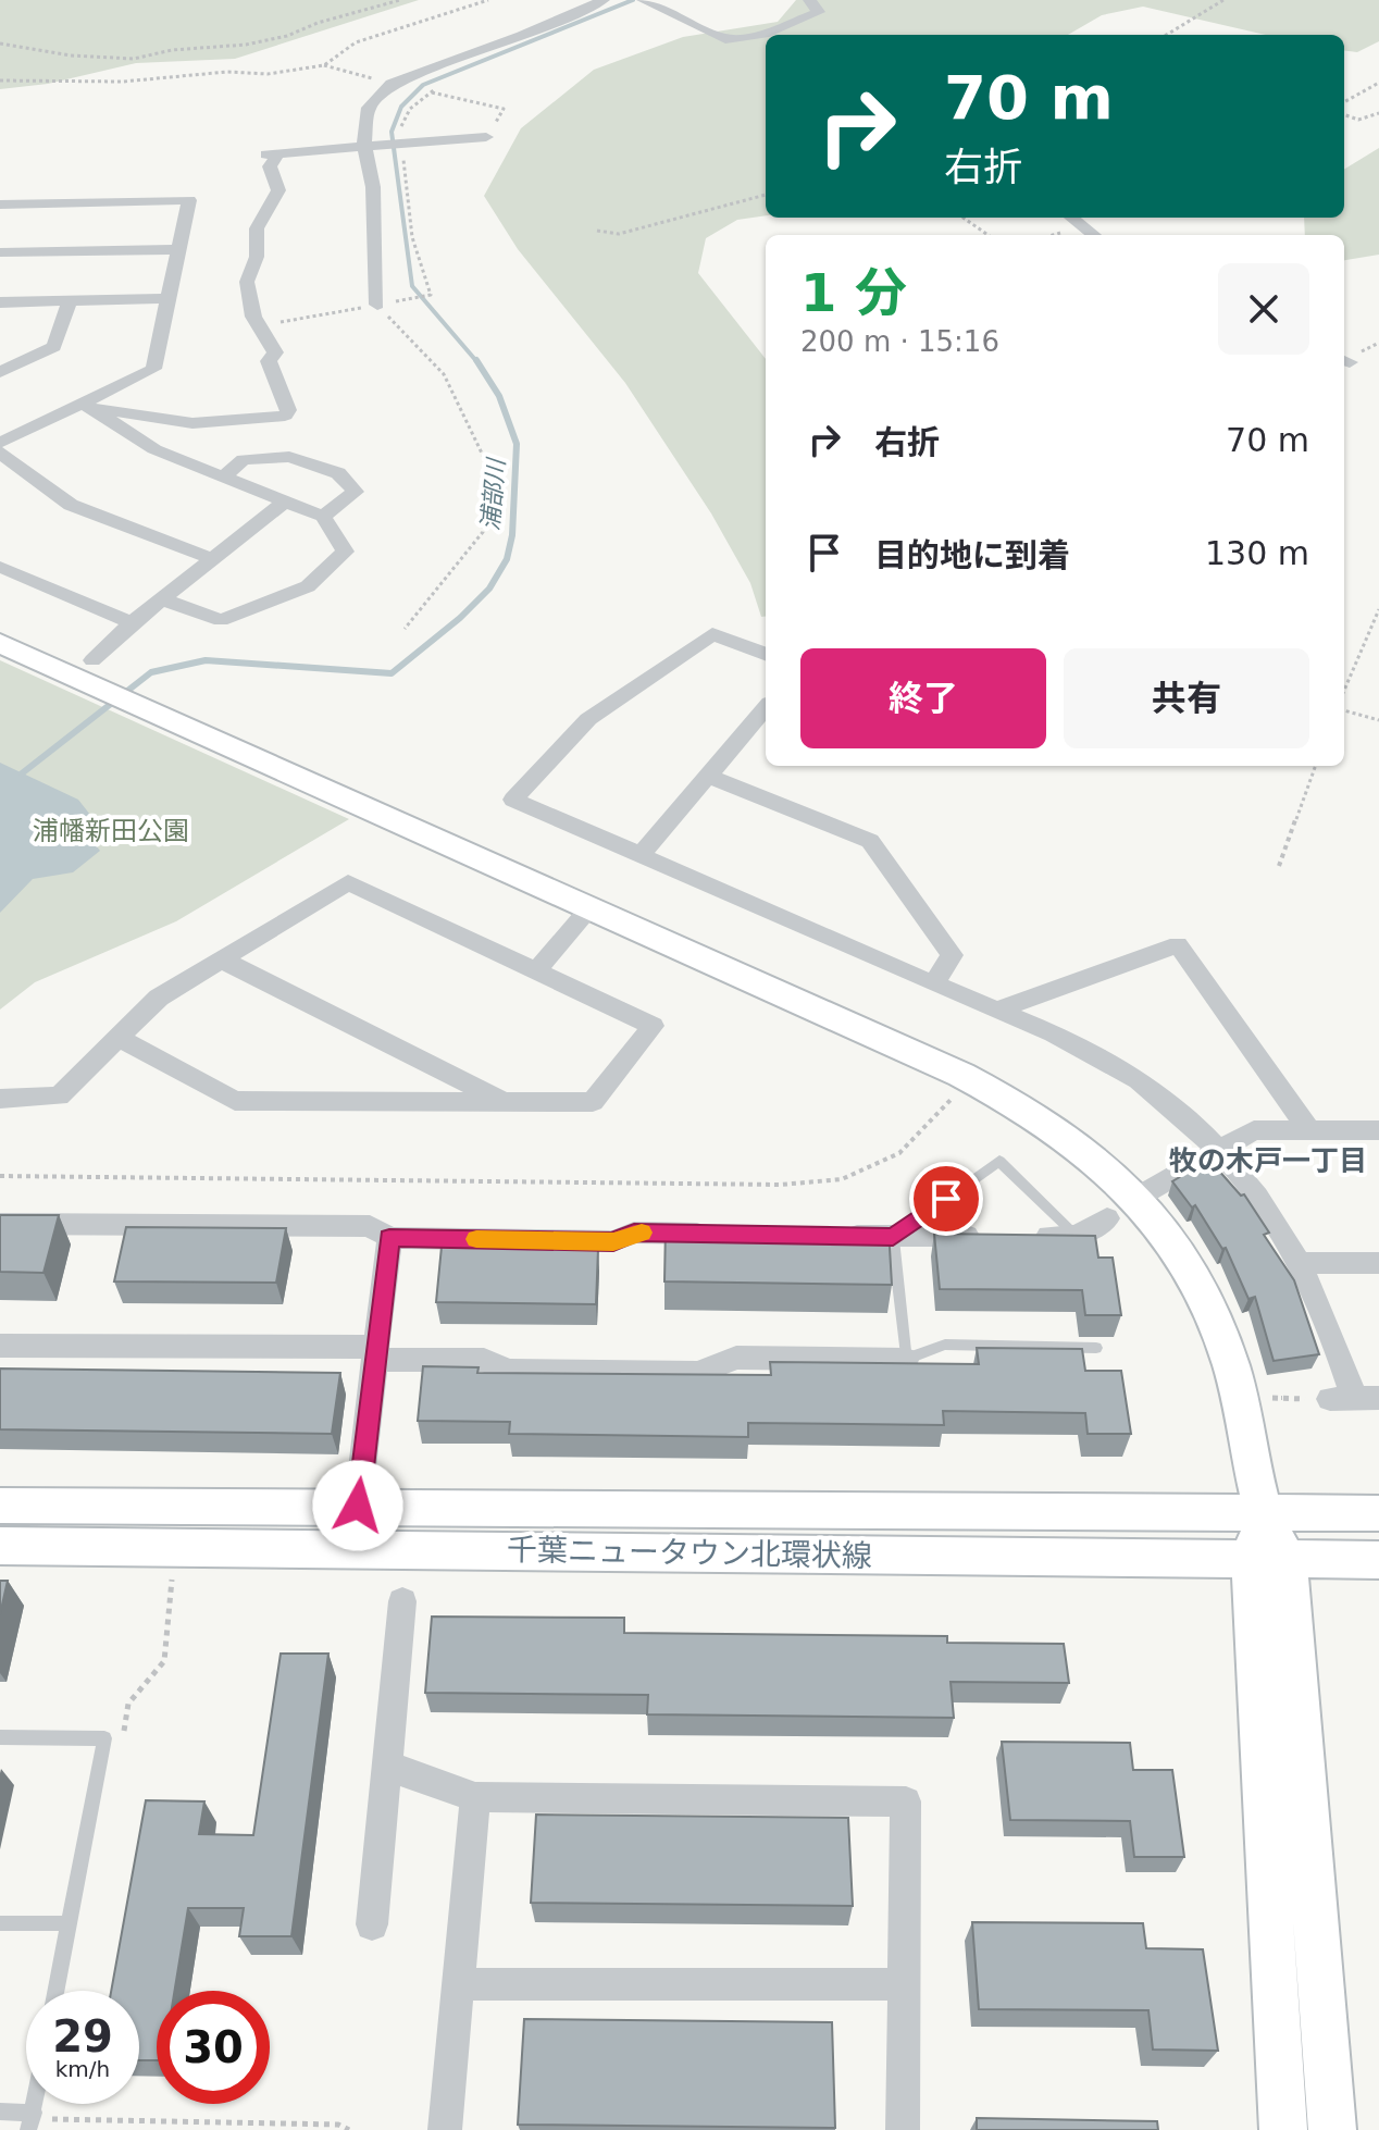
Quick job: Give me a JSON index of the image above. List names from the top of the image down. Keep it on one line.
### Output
{"streets":{"street":["千葉ニュータウン北環状線"]},"districts":["牧の木戸一丁目"],"water":["浦部川"],"parks":["浦幡新田公園"],"page":{"turn":["70 m","右折"],"heading":["1 分","200 m · 15:16"],"list":[{"name":"右折","value":"70 m"},{"name":"目的地に到着","value":"130 m"}],"buttons":["終了","共有"],"speed":"29 km/h","limit":"30"}}
